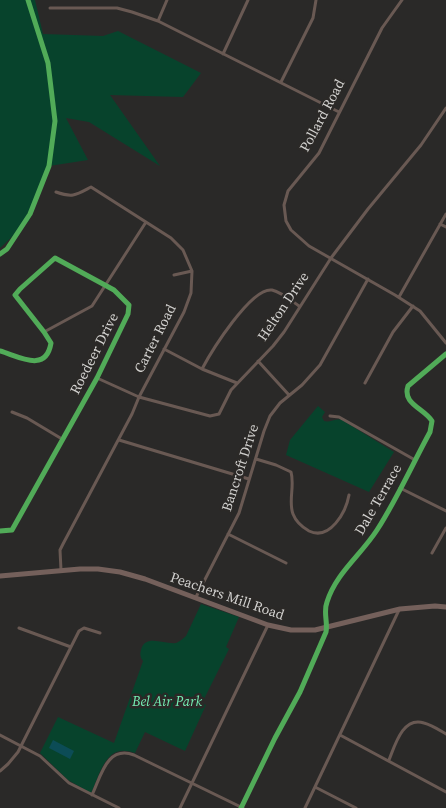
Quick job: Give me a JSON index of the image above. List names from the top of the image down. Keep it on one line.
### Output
{"streets":{"main road":["Peachers Mill Road"],"street":["Pollard Road","Helton Drive","Carter Road","Roedeer Drive","Bancroft Drive","Dale Terrace"]},"crossings":[["Pollard Road","Helton Drive"],["Pollard Road","Bancroft Drive"],["Helton Drive","Carter Road"],["Helton Drive","Roedeer Drive"],["Carter Road","Peachers Mill Road"],["Bancroft Drive","Peachers Mill Road"],["Dale Terrace","Peachers Mill Road"]],"parks":["Bel Air Park"]}
